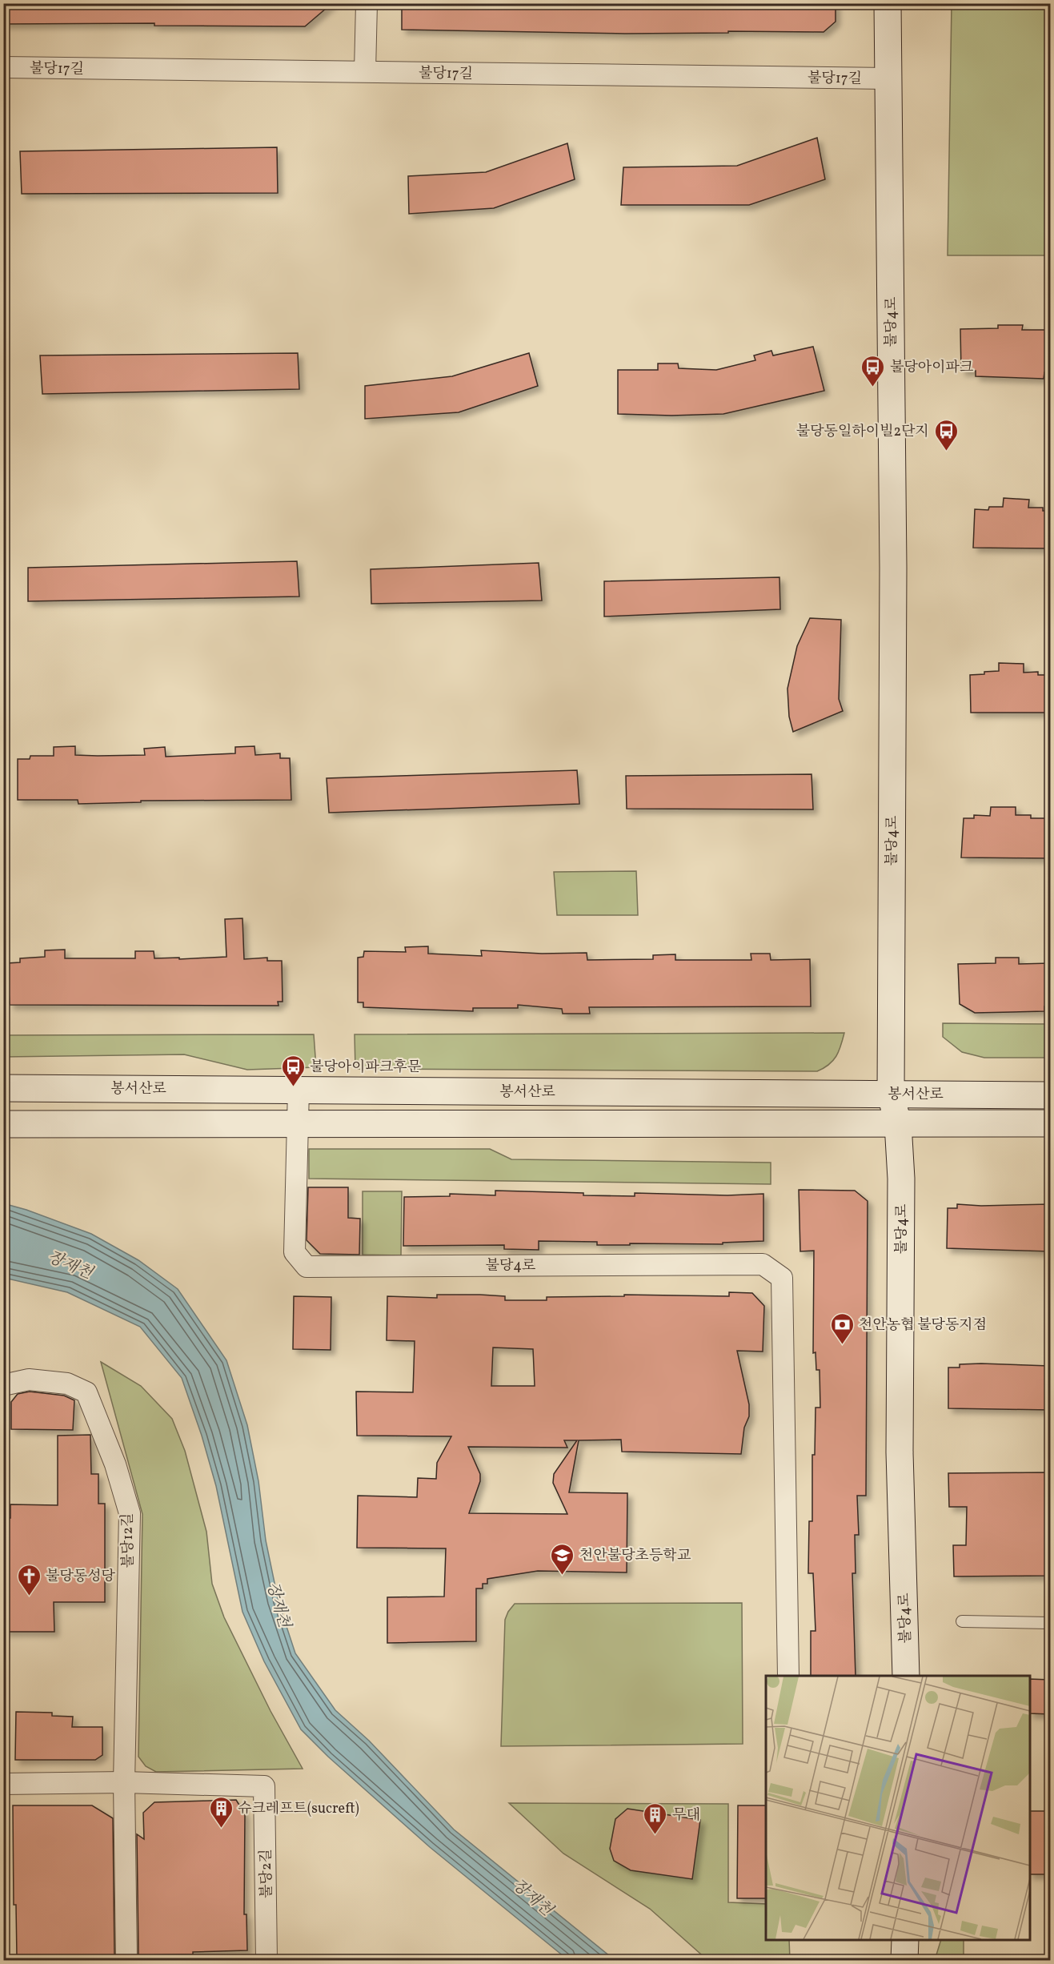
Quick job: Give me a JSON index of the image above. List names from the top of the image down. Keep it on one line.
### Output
{"streets":{"street":["불당17길","불당4로","봉서산로","불당12길","불당2길"]},"crossings":[["불당17길","불당4로"],["불당4로","봉서산로"],["불당12길","불당2길"]],"water":["장재천"],"places":{"bus stop":["불당아이파크","불당동일하이빌2단지","불당아이파크후문"],"bank":["천안농협 불당동지점"],"school or university":["천안불당초등학교"],"church":["불당동성당"],"building":["슈크레프트(sucreft)","무대"]}}
